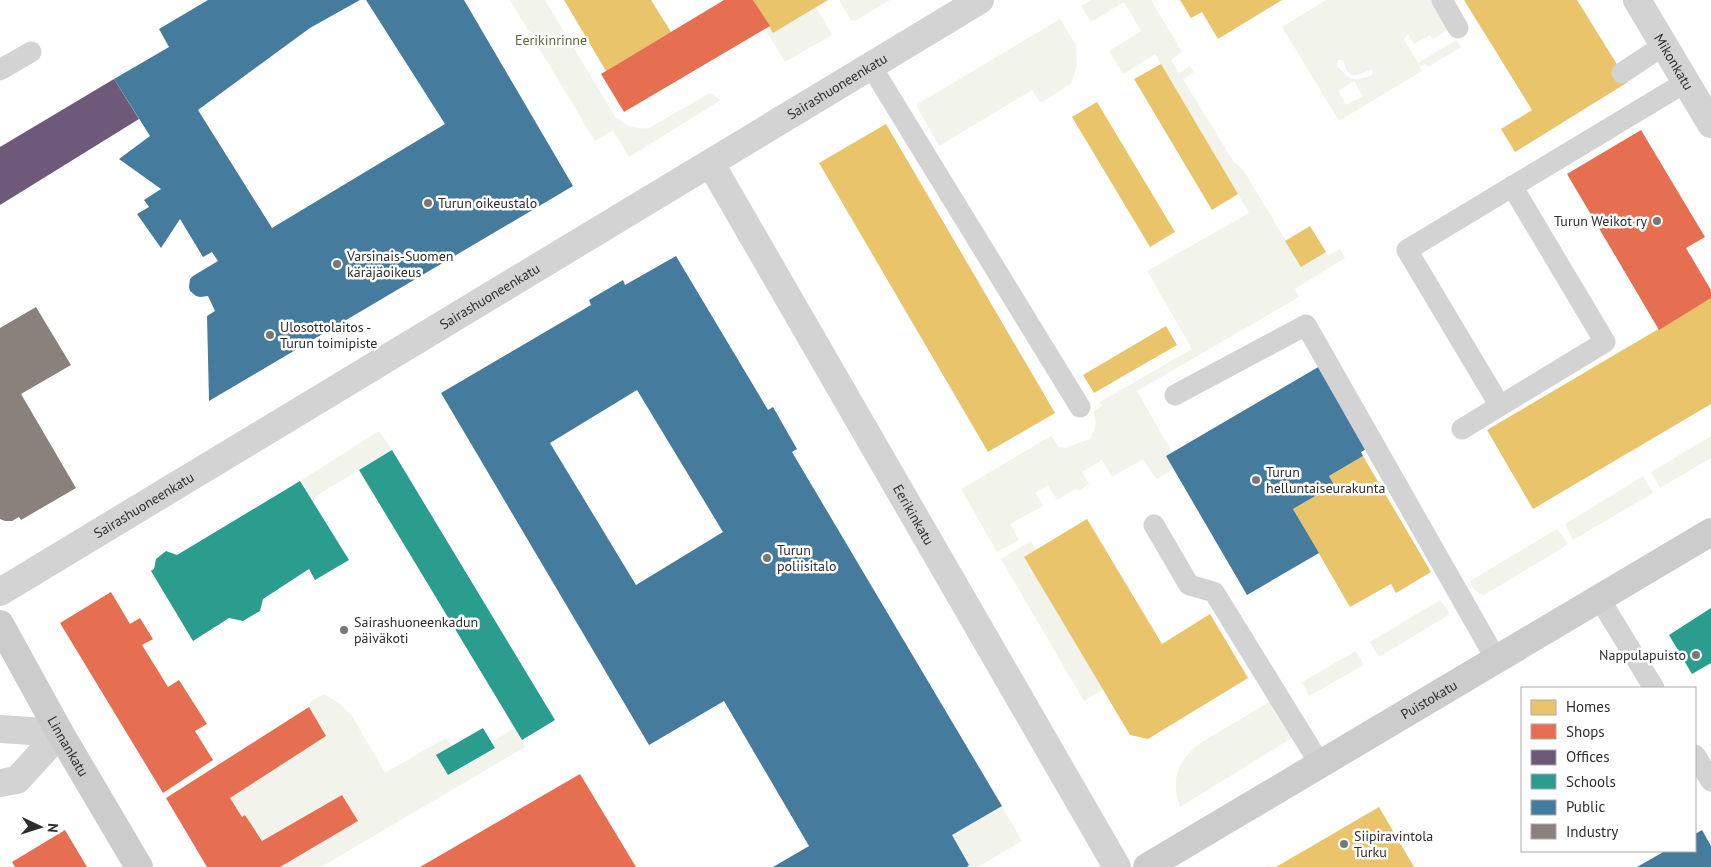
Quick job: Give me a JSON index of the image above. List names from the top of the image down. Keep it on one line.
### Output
{"streets":{"main road":["Puistokatu","Linnankatu"],"street":["Mikonkatu","Sairashuoneenkatu","Eerikinkatu"]},"crossings":[["Sairashuoneenkatu","Eerikinkatu"]],"parks":["Eerikinrinne"],"places":["Turun oikeustalo","Turun Weikot ry","Varsinais-Suomen käräjäoikeus","Ulosottolaitos - Turun toimipiste","Turun helluntaiseurakunta","Turun poliisitalo","Sairashuoneenkadun päiväkoti","Nappulapuisto","Siipiravintola Turku"],"legend":["Homes","Shops","Offices","Schools","Public","Industry"],"north":"right"}
